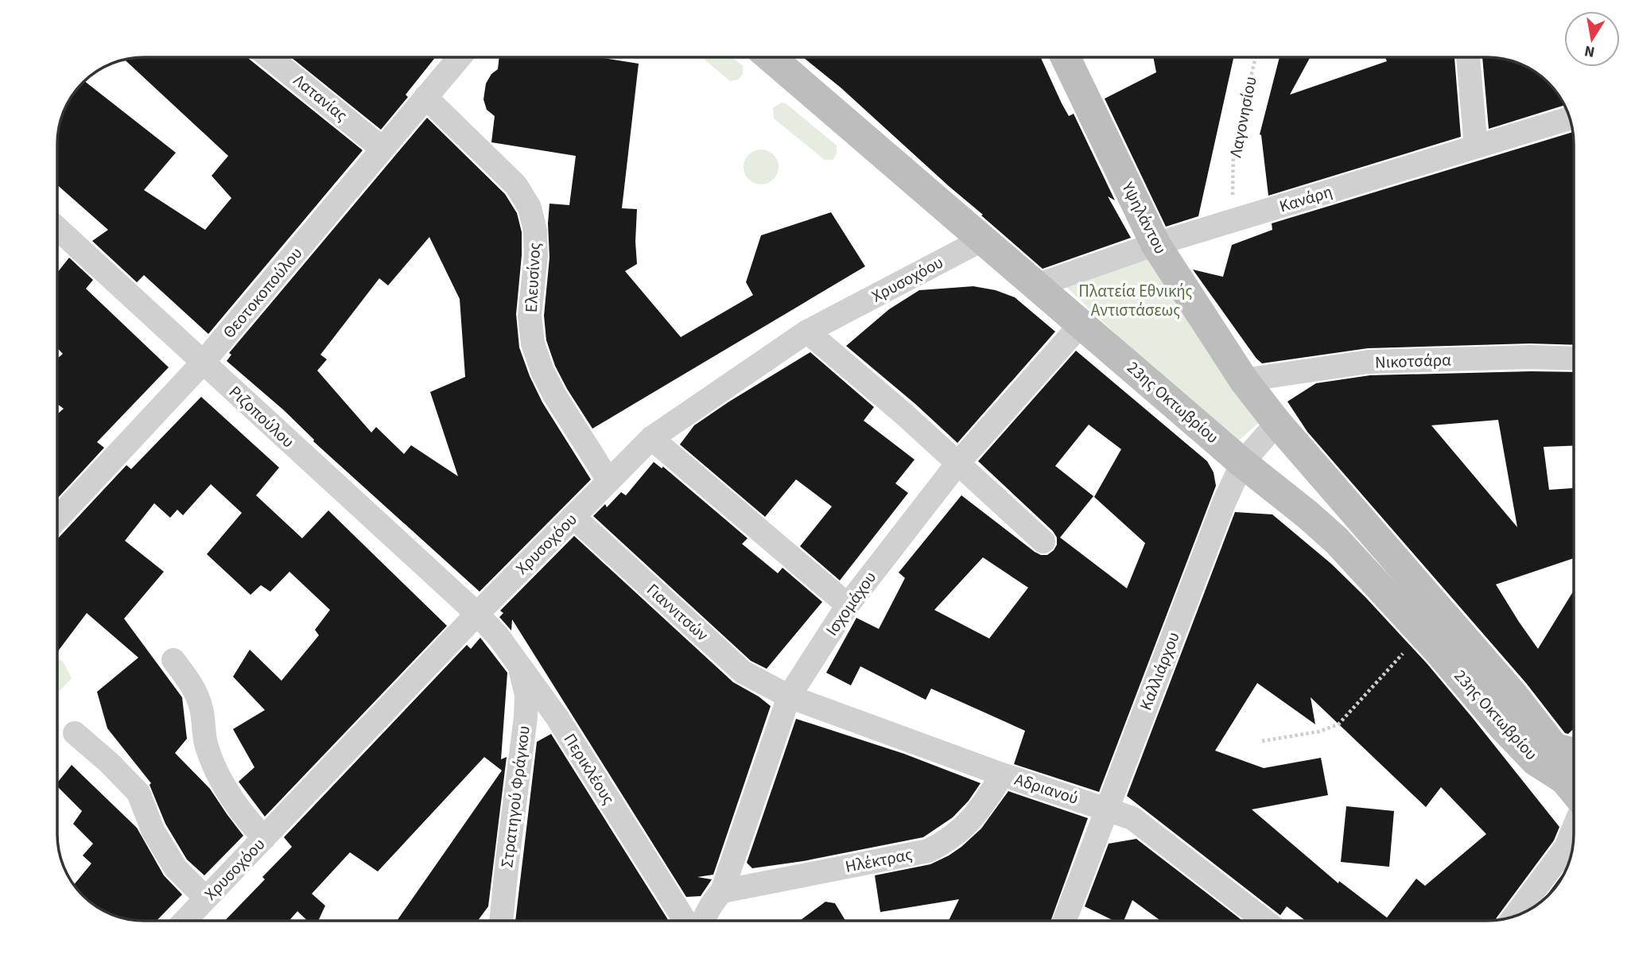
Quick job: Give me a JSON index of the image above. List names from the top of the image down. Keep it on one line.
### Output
{"streets":{"main road":["Υψηλάντου","23ης Οκτωβρίου"],"street":["Λατανίας","Κανάρη","Ελευσίνος","Χρυσοχόου","Θεοτοκοπούλου","Νικοτσάρα","Ριζοπούλου","Ισχομάχου","Γιαννιτσών","Καλλιάρχου","Περικλέους","Αδριανού","Στρατηγού Φράγκου","Ηλέκτρας"],"path":["Λαγονησίου"]},"crossings":[["Λατανίας","Θεοτοκοπούλου"],["Λαγονησίου","Κανάρη"],["Κανάρη","Υψηλάντου"],["Κανάρη","23ης Οκτωβρίου"],["Υψηλάντου","Νικοτσάρα"],["Υψηλάντου","23ης Οκτωβρίου"],["Ελευσίνος","Χρυσοχόου"],["Ελευσίνος","Θεοτοκοπούλου"],["Χρυσοχόου","23ης Οκτωβρίου"],["Χρυσοχόου","Ριζοπούλου"],["Χρυσοχόου","Γιαννιτσών"],["Χρυσοχόου","Περικλέους"],["Θεοτοκοπούλου","Ριζοπούλου"],["Νικοτσάρα","23ης Οκτωβρίου"],["23ης Οκτωβρίου","Ισχομάχου"],["23ης Οκτωβρίου","Καλλιάρχου"],["Ριζοπούλου","Περικλέους"],["Ισχομάχου","Γιαννιτσών"],["Ισχομάχου","Αδριανού"],["Ισχομάχου","Ηλέκτρας"],["Γιαννιτσών","Αδριανού"],["Καλλιάρχου","Αδριανού"],["Περικλέους","Στρατηγού Φράγκου"],["Αδριανού","Ηλέκτρας"]],"parks":["Πλατεία Εθνικής Αντιστάσεως"],"north":"bottom"}
